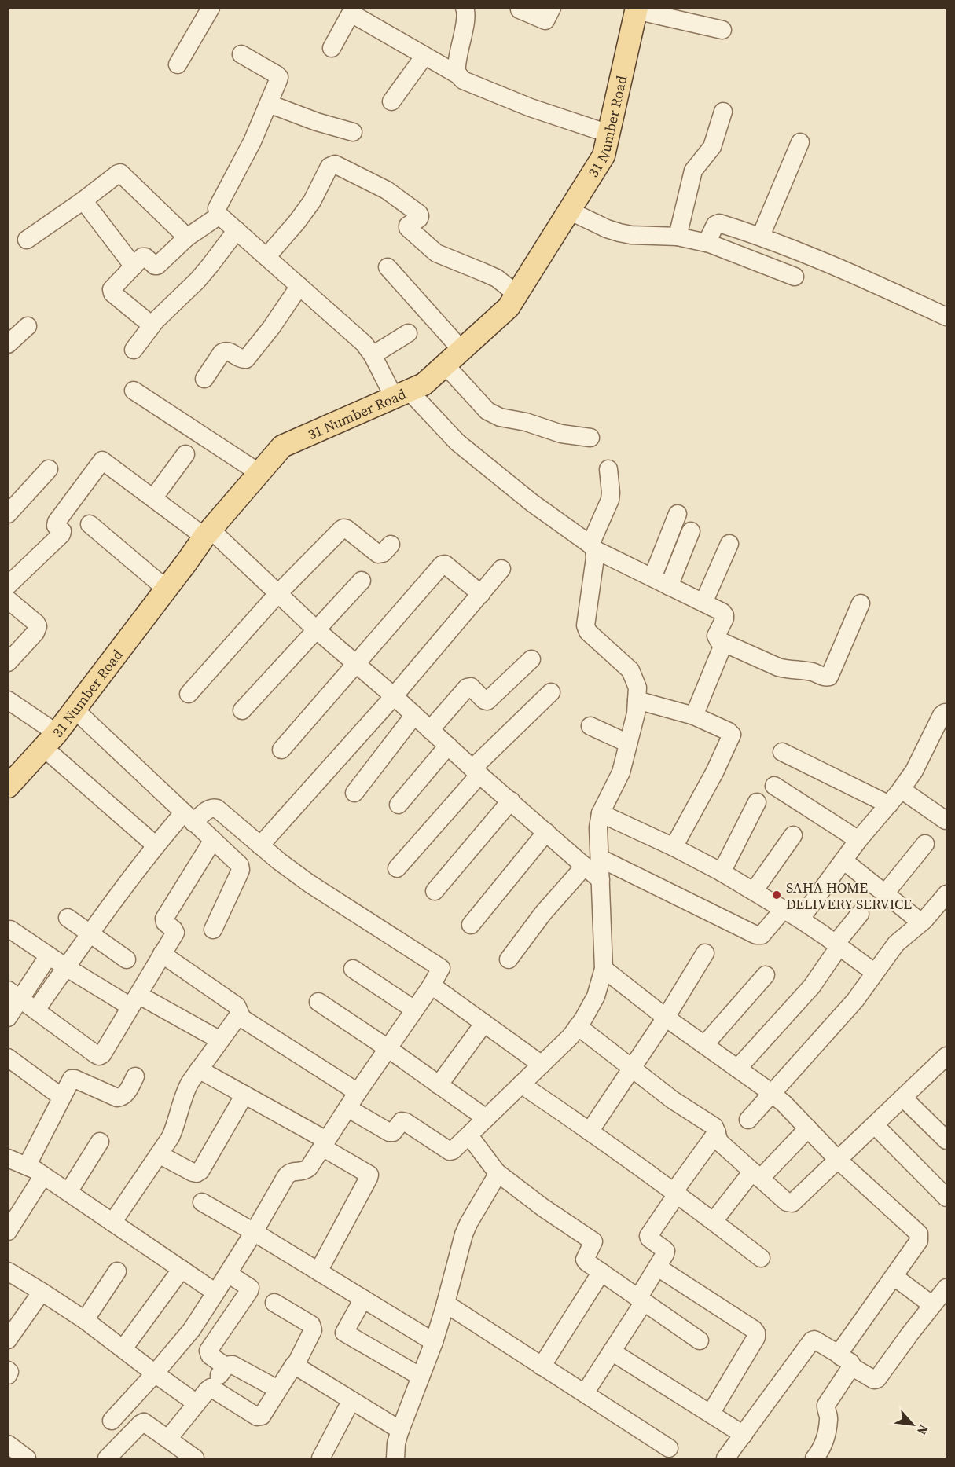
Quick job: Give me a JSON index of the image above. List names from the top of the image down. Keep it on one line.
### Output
{"streets":{"main road":["31 Number Road"]},"places":["SAHA HOME DELIVERY SERVICE"],"north":"bottom right"}
